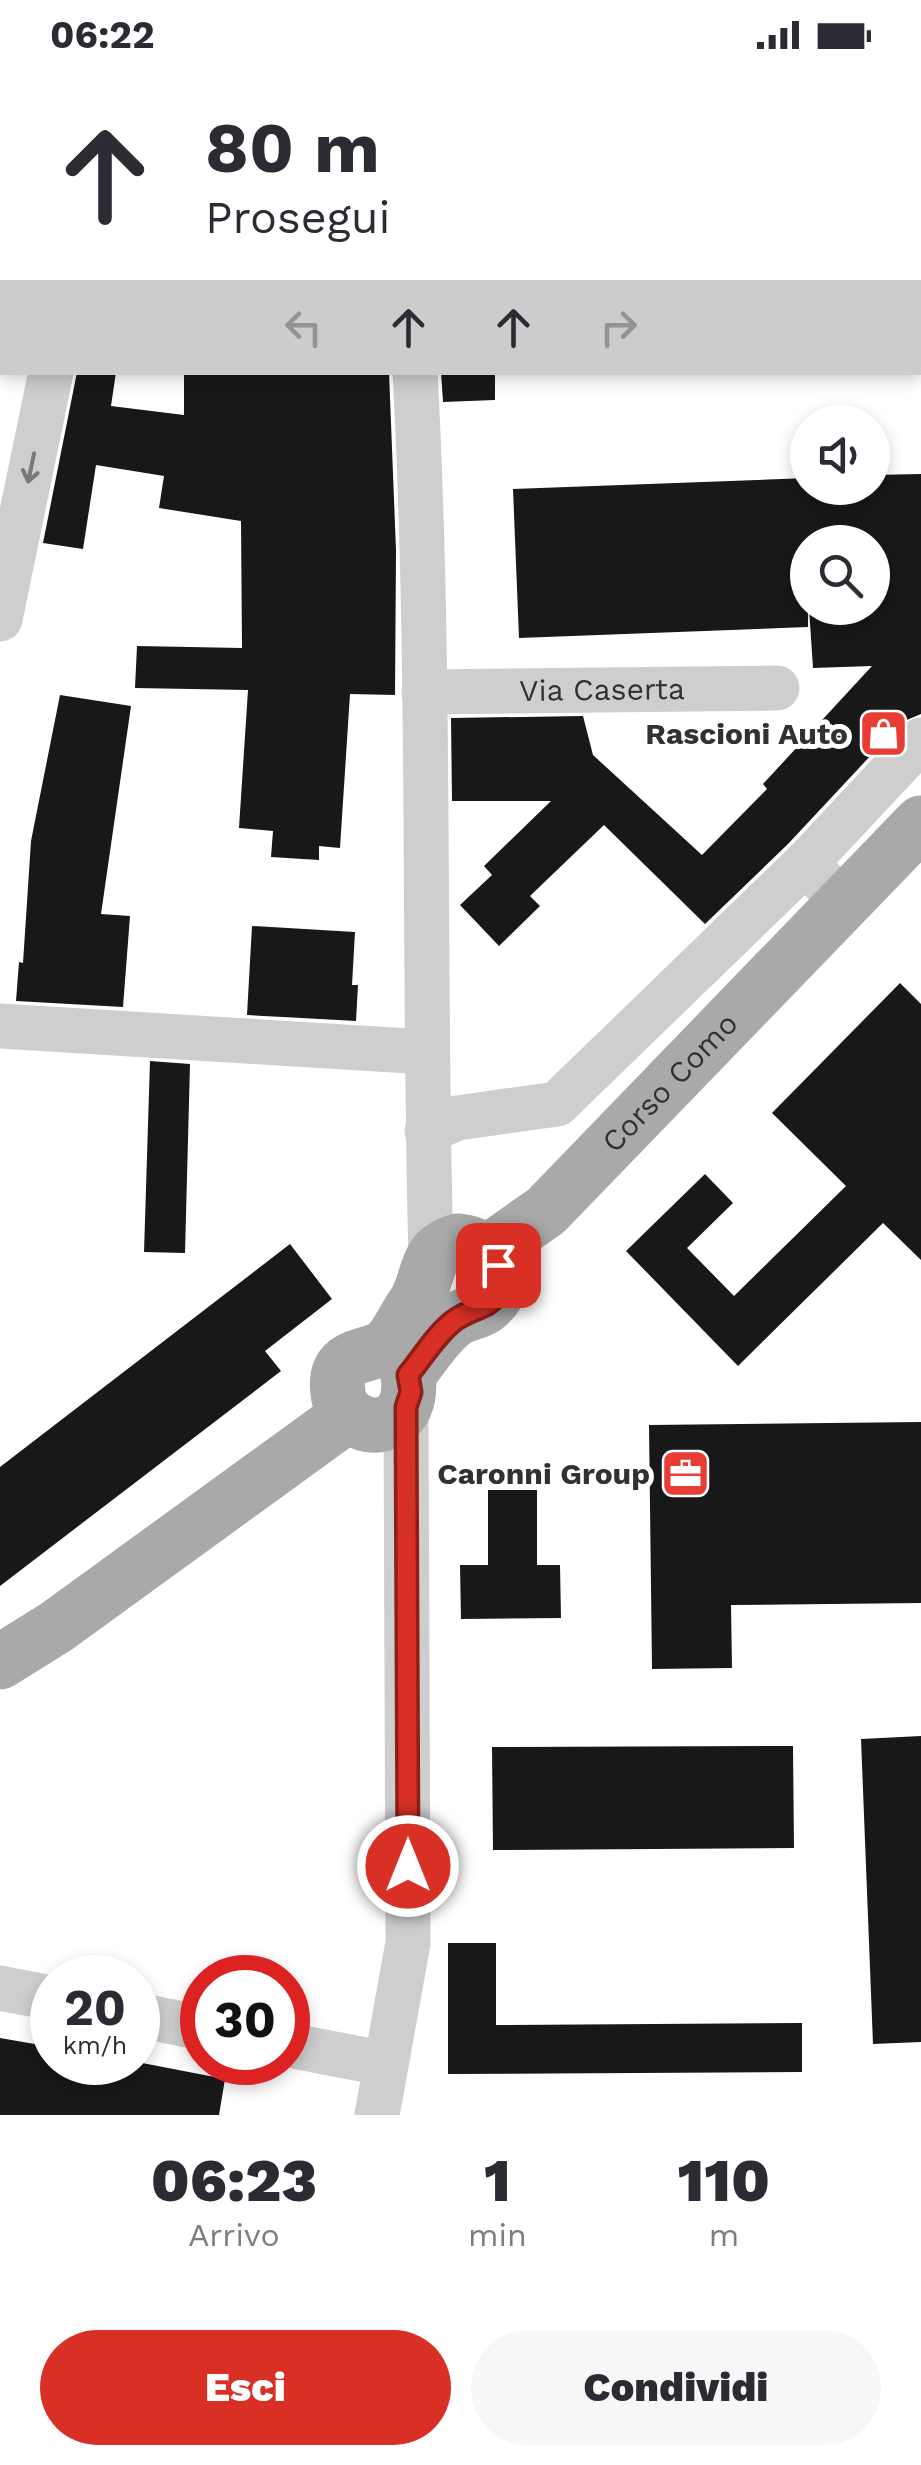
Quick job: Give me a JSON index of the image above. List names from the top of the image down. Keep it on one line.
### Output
{"streets":{"main road":["Corso Como"],"street":["Via Caserta"]},"places":{"shop":["Rascioni Auto"],"office":["Caronni Group"]},"page":{"status":"06:22","turn":["80 m","Prosegui"],"speed":"20 km/h","limit":"30","eta":["06:23","Arrivo","1","min","110","m"],"buttons":["Esci","Condividi"]}}
